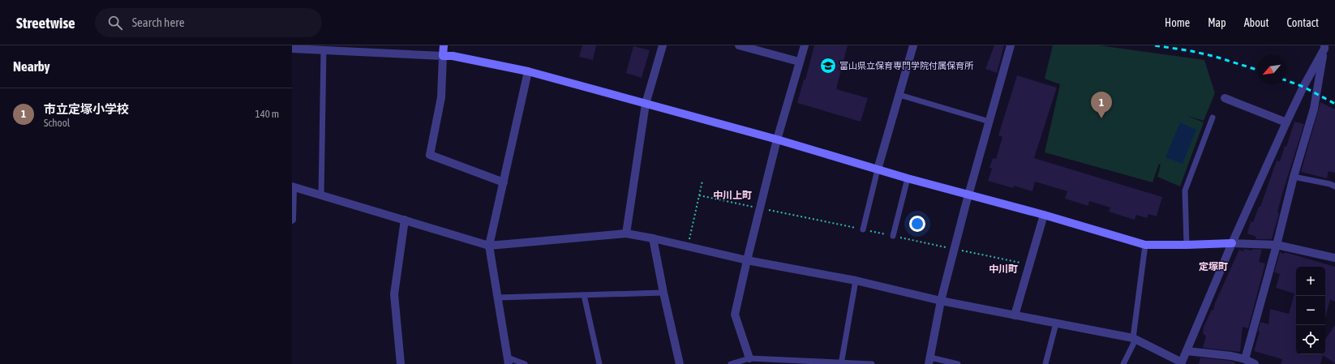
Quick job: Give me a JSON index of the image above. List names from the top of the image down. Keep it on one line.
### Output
{"districts":["中川上町","定塚町","中川町"],"places":{"school or university":["富山県立保育専門学院付属保育所"]},"north":"bottom left","page":{"header":"Streetwise","search":"Search here","nav":["Home","Map","About","Contact"],"heading":"Nearby","list":[{"mark":"1","name":"市立定塚小学校","note":"School","value":"140 m"}],"pins":"1","map_buttons":["+","−"]}}
